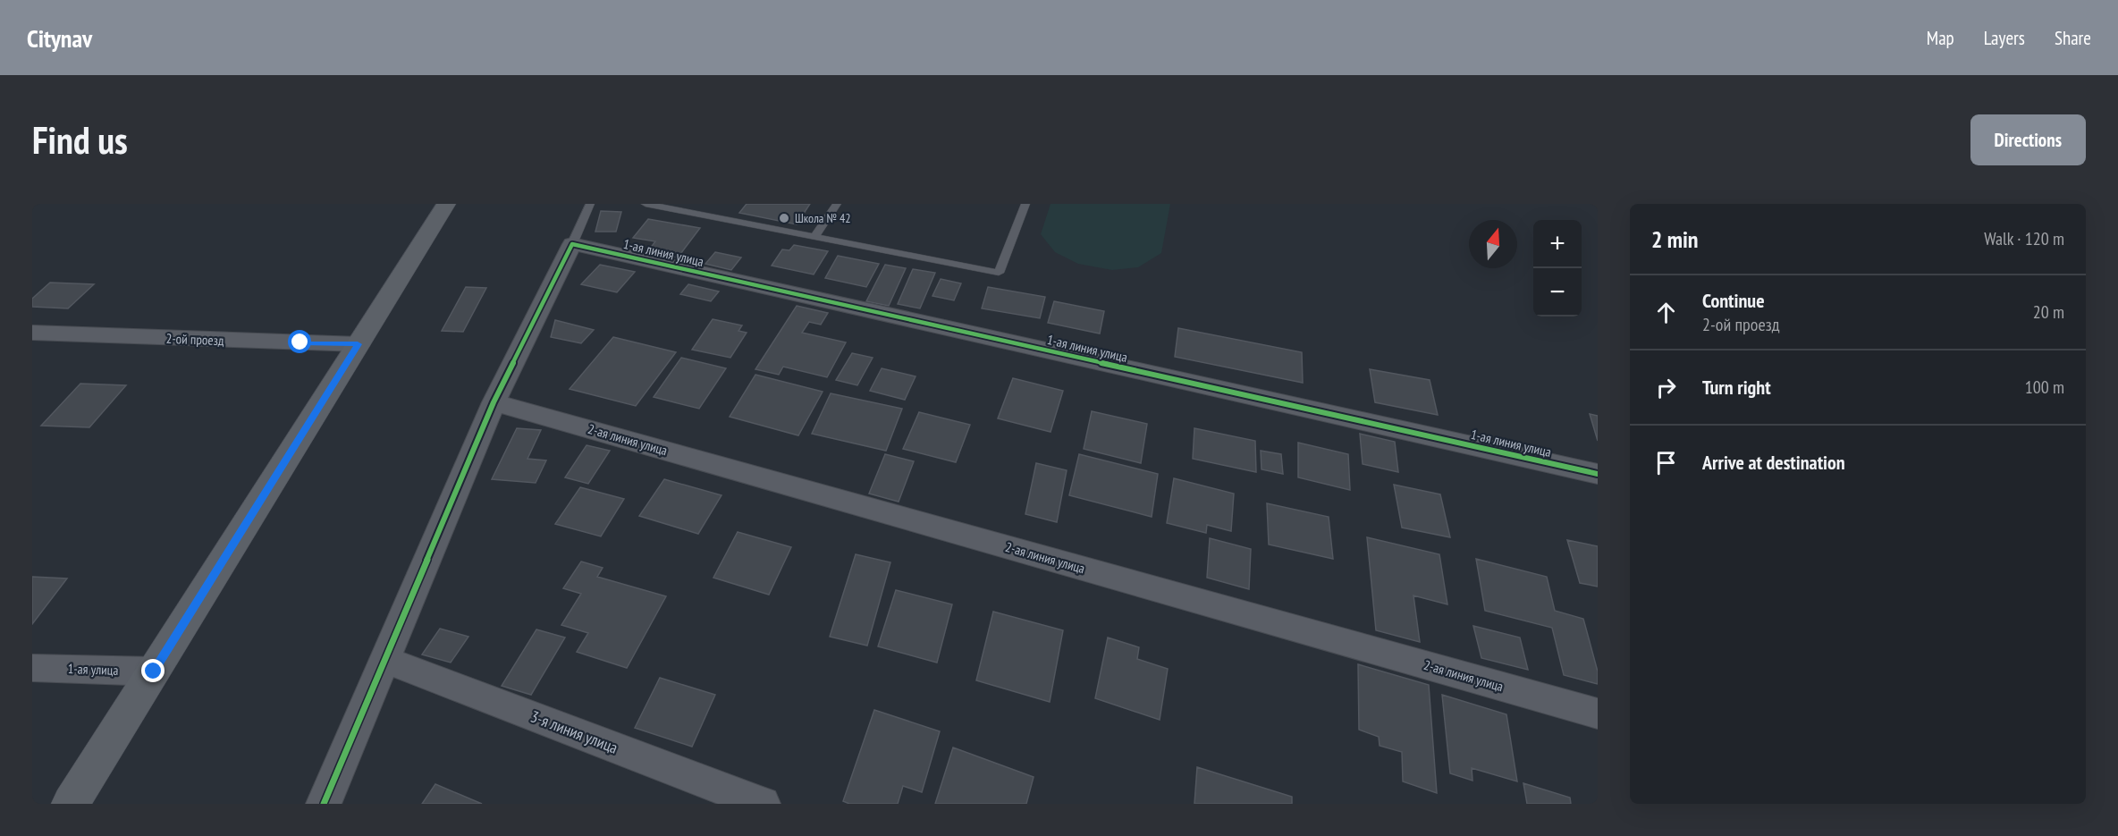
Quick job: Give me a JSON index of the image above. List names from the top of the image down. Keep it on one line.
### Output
{"streets":{"street":["1-ая линия улица","2-ой проезд","2-ая линия улица","1-ая улица","3-я линия улица"]},"places":["Школа № 42"],"north":"top","page":{"header":"Citynav","nav":["Map","Layers","Share"],"buttons":"Directions","title":"Find us","heading":["2 min","Walk · 120 m"],"map_buttons":["+","−"],"list":[["Continue","2-ой проезд","20 m"],["Turn right","100 m"],"Arrive at destination"]}}
